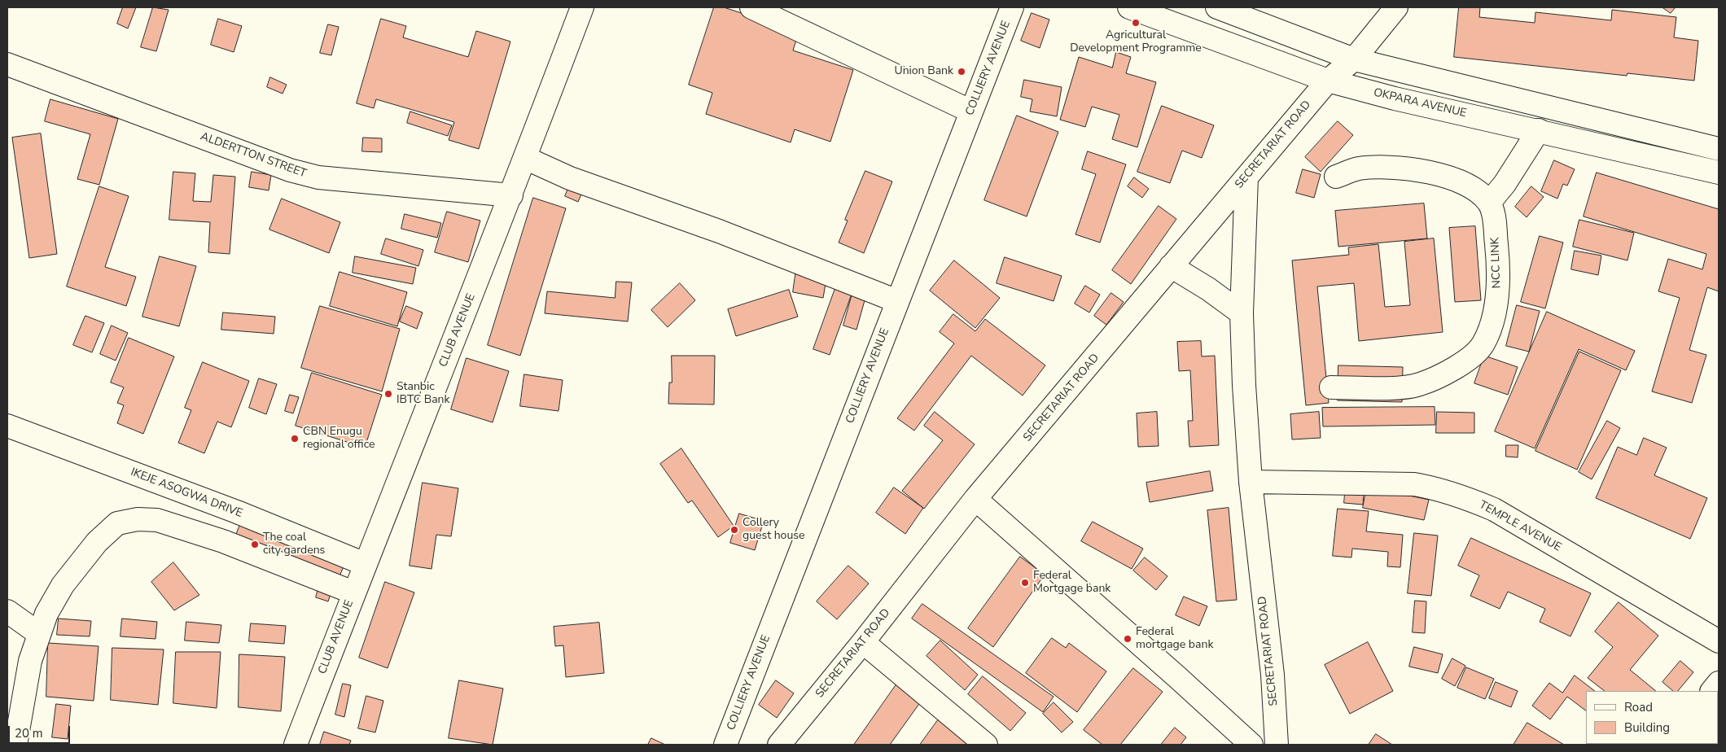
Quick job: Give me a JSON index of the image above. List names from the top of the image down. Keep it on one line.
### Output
{"streets":{"street":["COLLIERY AVENUE","OKPARA AVENUE","SECRETARIAT ROAD","ALDERTTON STREET","NCC LINK","CLUB AVENUE","IKEJE ASOGWA DRIVE","TEMPLE AVENUE"]},"crossings":[["OKPARA AVENUE","SECRETARIAT ROAD"],["SECRETARIAT ROAD","TEMPLE AVENUE"],["ALDERTTON STREET","CLUB AVENUE"],["CLUB AVENUE","IKEJE ASOGWA DRIVE"]],"places":["Agricultural Development Programme","Union Bank","Stanbic IBTC Bank","CBN Enugu regional office","Collery guest house","The coal city gardens","Federal Mortgage bank","Federal mortgage bank"],"legend":["Road","Building"],"scale_bar":"20 m"}
